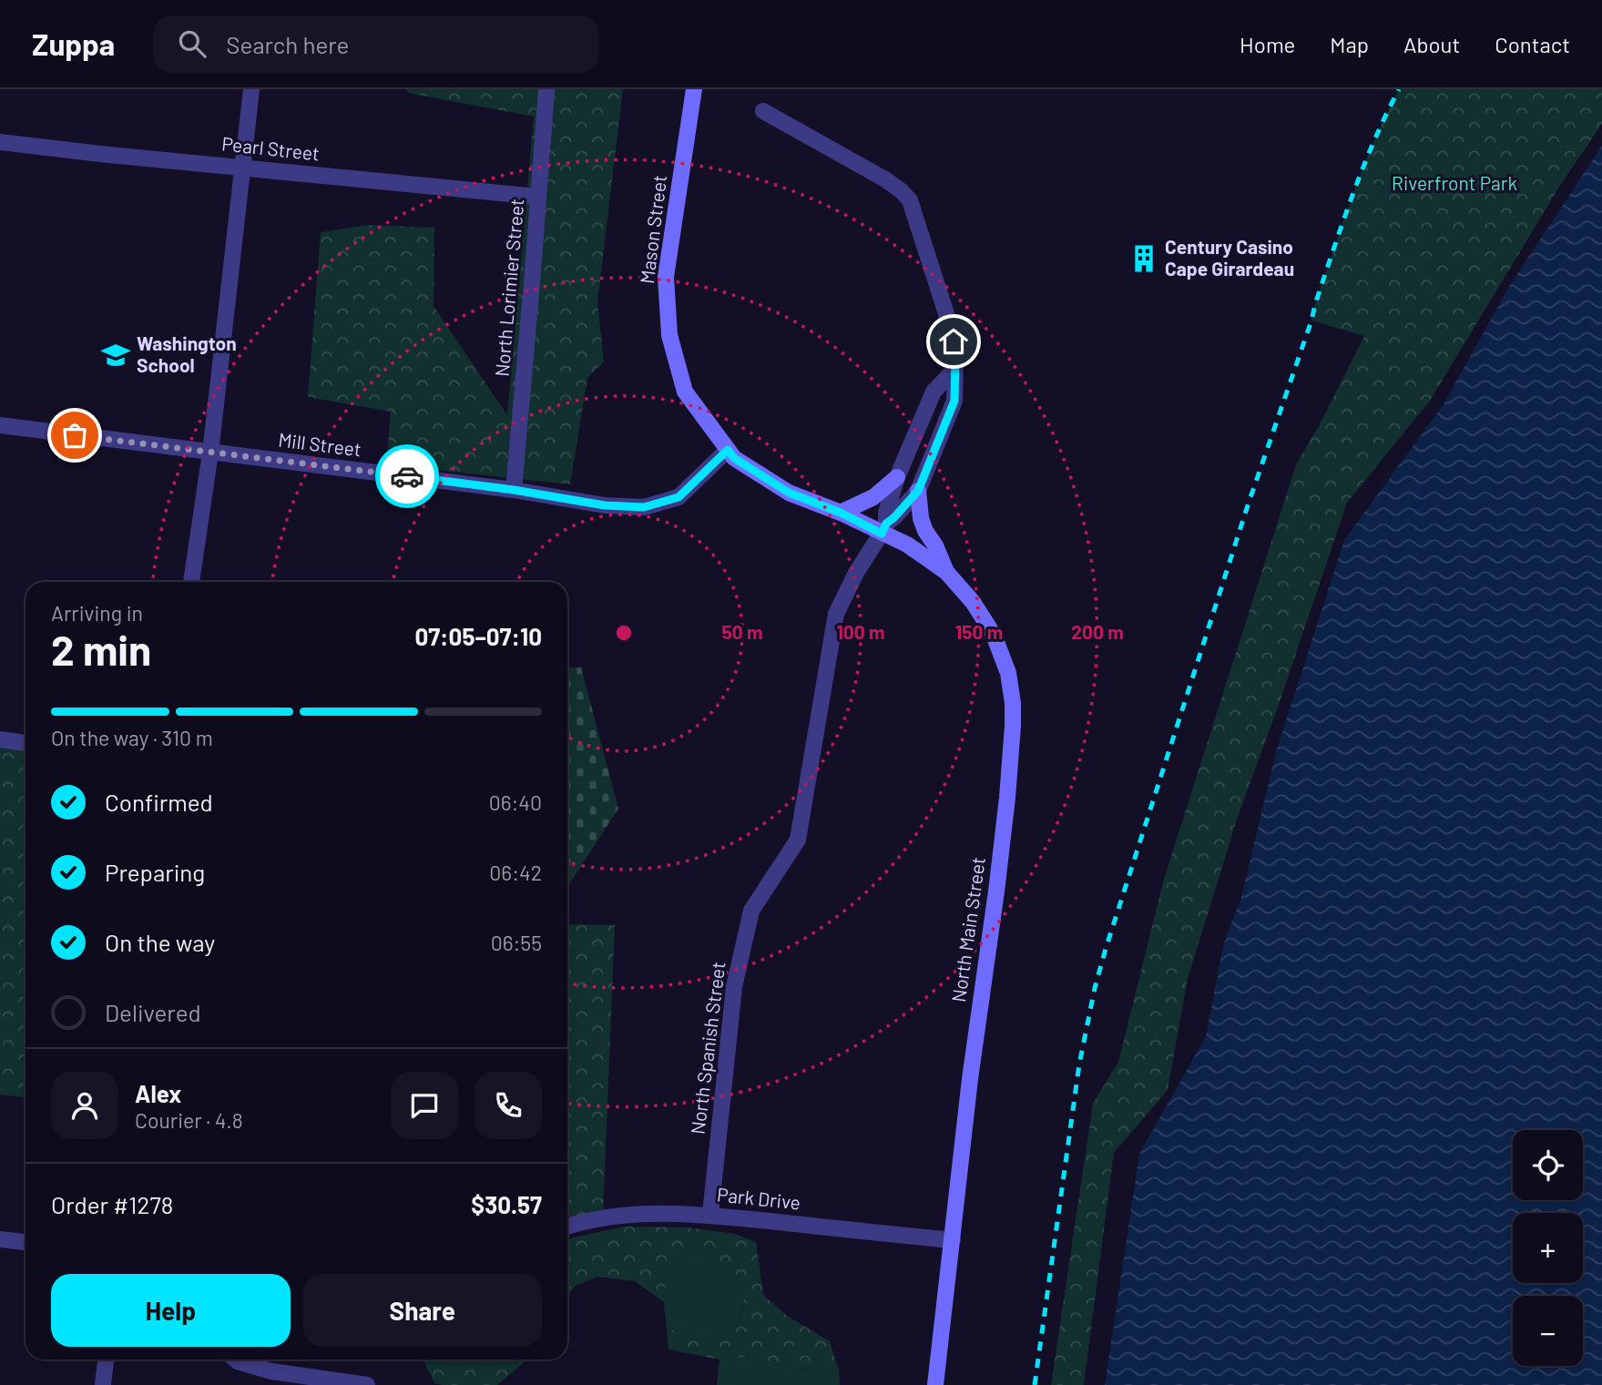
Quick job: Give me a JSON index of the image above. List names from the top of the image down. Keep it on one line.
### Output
{"streets":{"main road":["Mason Street","North Main Street"],"street":["Pearl Street","North Lorimier Street","Mill Street","North Spanish Street","Park Drive"]},"crossings":[["Pearl Street","North Lorimier Street"],["Mason Street","Mill Street"],["Mason Street","North Main Street"],["Mason Street","North Spanish Street"],["North Lorimier Street","Mill Street"],["North Main Street","North Spanish Street"],["North Main Street","Park Drive"],["North Spanish Street","Park Drive"]],"parks":["Riverfront Park"],"places":{"building":["Century Casino Cape Girardeau"],"school or university":["Washington School"]},"page":{"header":"Zuppa","search":"Search here","nav":["Home","Map","About","Contact"],"heading":["2 min","Arriving in","07:05–07:10"],"panel":["Alex","Courier · 4.8","Order #1278","$30.57"],"bar":"On the way · 310 m","list":[["Confirmed","06:40"],["Preparing","06:42"],["On the way","06:55"],"Delivered"],"map_buttons":["+","−"],"buttons":["Help","Share"]},"rings":["50 m","100 m","150 m","200 m"]}
